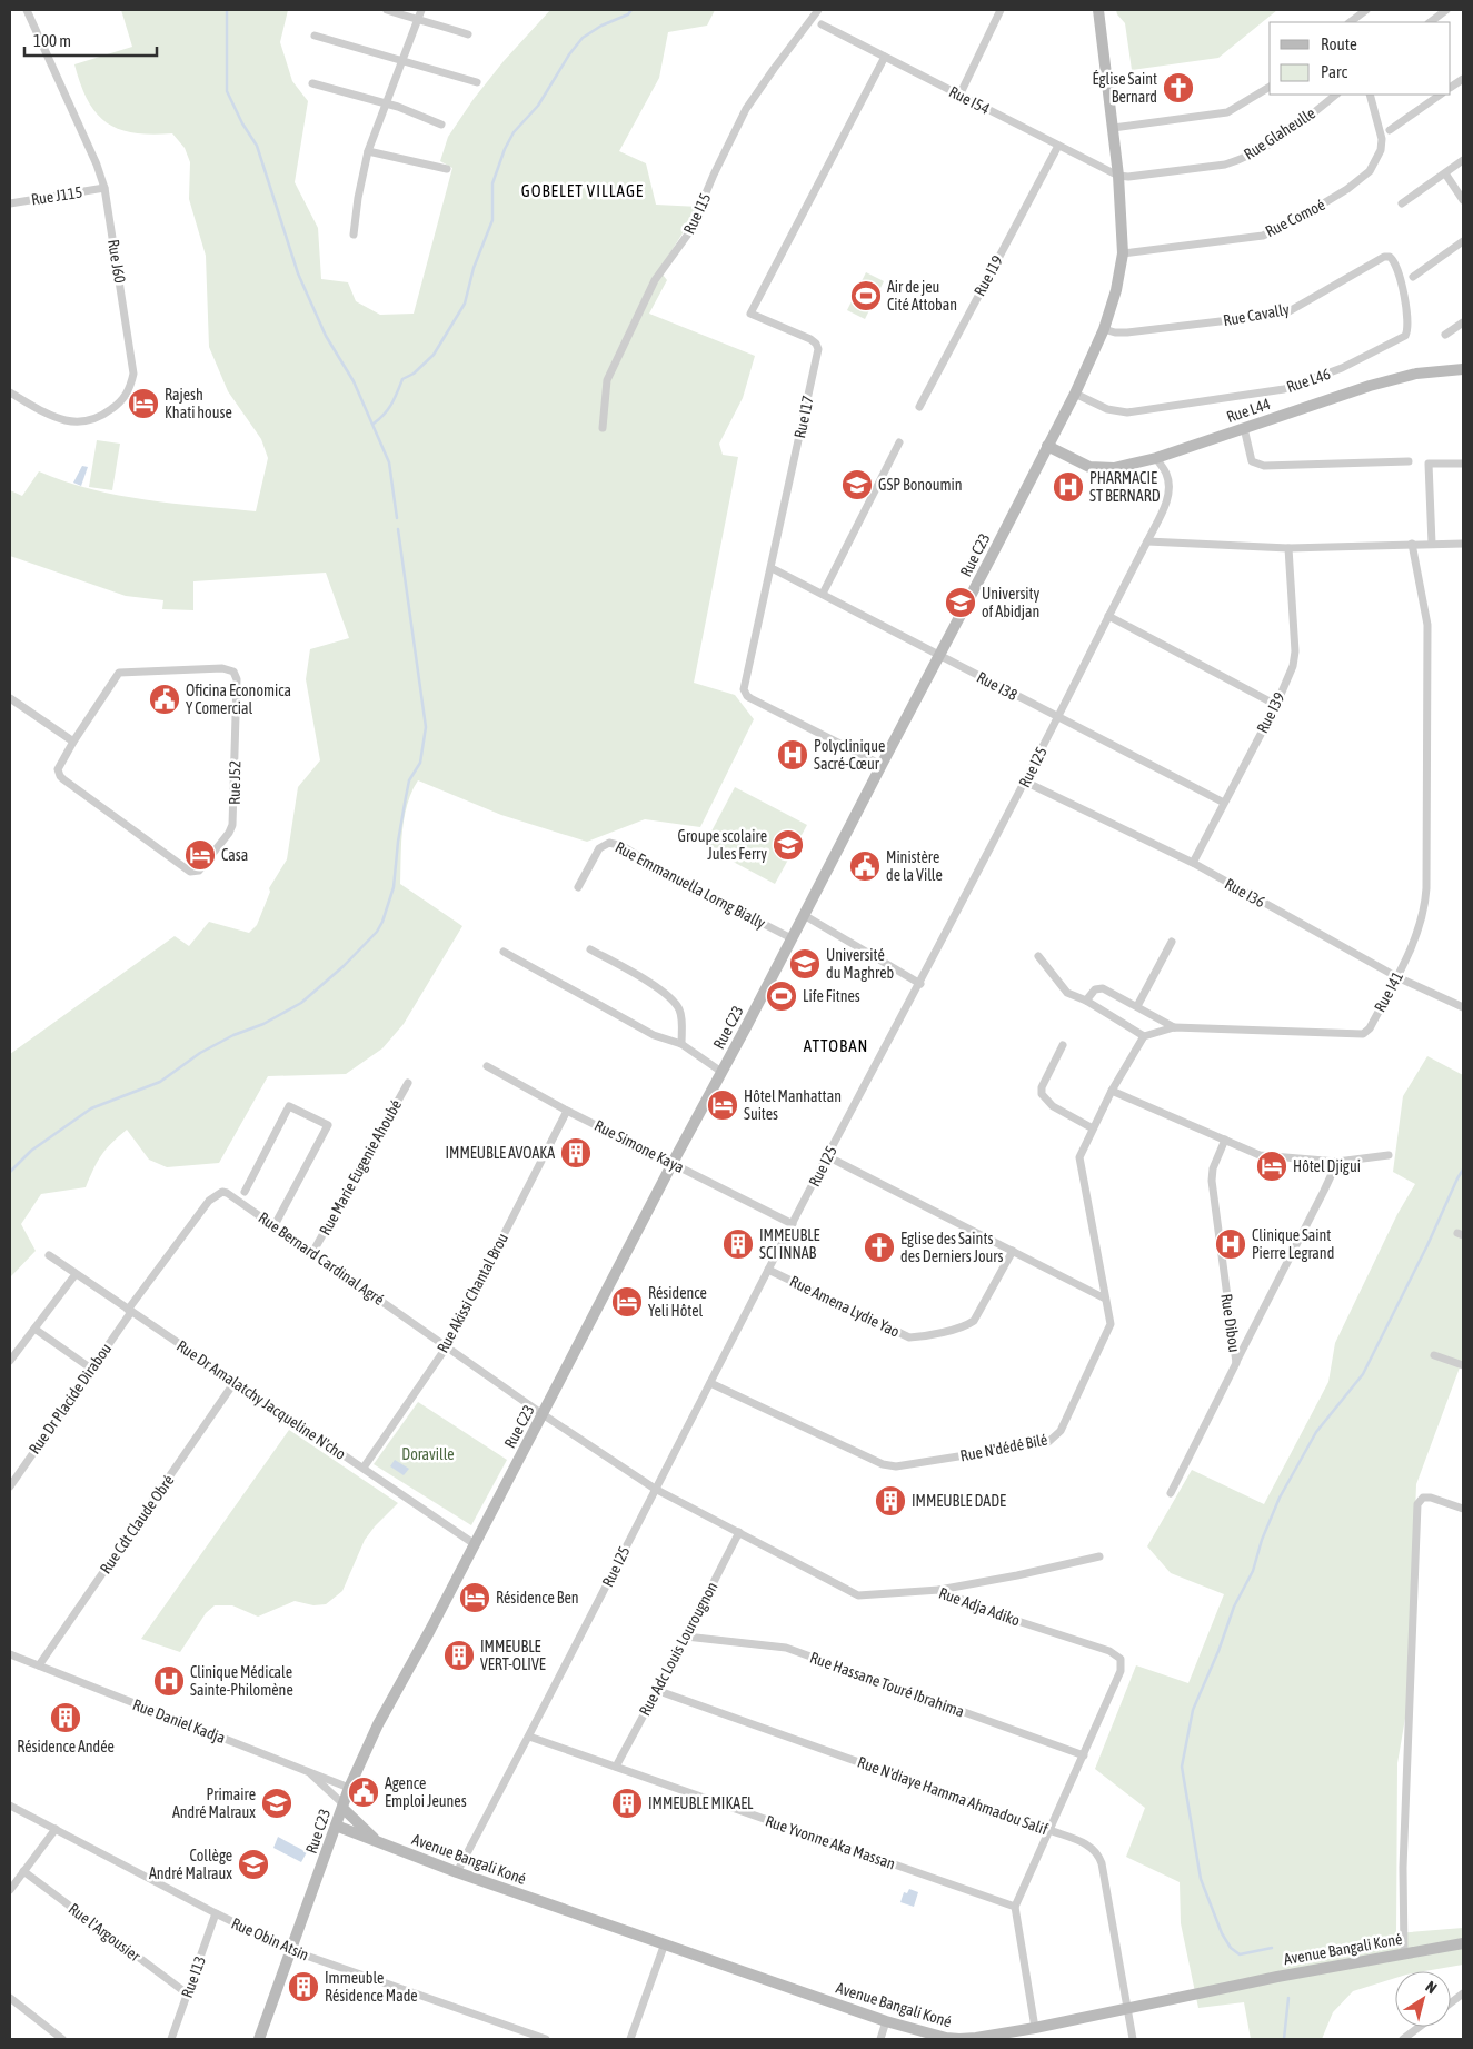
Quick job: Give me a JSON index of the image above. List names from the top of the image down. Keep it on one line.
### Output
{"streets":{"street":["Rue I54","Rue Glaheulle","Rue J115","Rue I15","Rue Comoé","Rue J60","Rue I19","Rue Cavally","Rue L46","Rue L44","Rue I17","Rue C23","Rue I38","Rue I39","Rue I25","Rue J52","Rue Emmanuella Lorng Bially","Rue I36","Rue I41","Rue Simone Kaya","Rue Marie Eugenie Ahoubé","Rue Bernard Cardinal Agré","Rue Akissi Chantal Brou","Rue Amena Lydie Yao","Rue Dibou","Rue Dr Placide Dirabou","Rue Dr Amalatchy Jacqueline N'cho","Rue N'dédé Bilé","Rue Cdt Claude Obré","Rue Adja Adiko","Rue Adc Louis Lourougnon","Rue Hassane Touré Ibrahima","Rue Daniel Kadja","Rue N'diaye Hamma Ahmadou Salif","Rue Yvonne Aka Massan","Avenue Bangali Koné","Rue l'Argousier","Rue Obin Atsin","Rue I13"]},"crossings":[["Rue I54","Rue Glaheulle"],["Rue I54","Rue I19"],["Rue I54","Rue I17"],["Rue I54","Rue C23"],["Rue Glaheulle","Rue C23"],["Rue J115","Rue J60"],["Rue Comoé","Rue C23"],["Rue Cavally","Rue L46"],["Rue Cavally","Rue C23"],["Rue L46","Rue C23"],["Rue L44","Rue C23"],["Rue L44","Rue I25"],["Rue I17","Rue C23"],["Rue I17","Rue I38"],["Rue C23","Rue I38"],["Rue C23","Rue Emmanuella Lorng Bially"],["Rue C23","Rue Simone Kaya"],["Rue C23","Rue Bernard Cardinal Agré"],["Rue C23","Rue Dr Amalatchy Jacqueline N'cho"],["Rue C23","Rue Adja Adiko"],["Rue C23","Rue Daniel Kadja"],["Rue C23","Avenue Bangali Koné"],["Rue C23","Rue Obin Atsin"],["Rue I38","Rue I39"],["Rue I38","Rue I25"],["Rue I39","Rue I36"],["Rue I25","Rue I36"],["Rue I25","Rue Simone Kaya"],["Rue I25","Rue Amena Lydie Yao"],["Rue I25","Rue N'dédé Bilé"],["Rue I25","Rue Adja Adiko"],["Rue I25","Rue Yvonne Aka Massan"],["Rue I25","Avenue Bangali Koné"],["Rue I36","Rue I41"],["Rue Simone Kaya","Rue Akissi Chantal Brou"],["Rue Marie Eugenie Ahoubé","Rue Bernard Cardinal Agré"],["Rue Bernard Cardinal Agré","Rue Akissi Chantal Brou"],["Rue Bernard Cardinal Agré","Rue Dr Placide Dirabou"],["Rue Bernard Cardinal Agré","Rue Dr Amalatchy Jacqueline N'cho"],["Rue Bernard Cardinal Agré","Rue Adja Adiko"],["Rue Akissi Chantal Brou","Rue Dr Amalatchy Jacqueline N'cho"],["Rue Dr Placide Dirabou","Rue Dr Amalatchy Jacqueline N'cho"],["Rue Dr Amalatchy Jacqueline N'cho","Rue Cdt Claude Obré"],["Rue Cdt Claude Obré","Rue Daniel Kadja"],["Rue Adja Adiko","Rue Adc Louis Lourougnon"],["Rue Adja Adiko","Rue Hassane Touré Ibrahima"],["Rue Adja Adiko","Rue N'diaye Hamma Ahmadou Salif"],["Rue Adja Adiko","Rue Yvonne Aka Massan"],["Rue Adc Louis Lourougnon","Rue Hassane Touré Ibrahima"],["Rue Adc Louis Lourougnon","Rue N'diaye Hamma Ahmadou Salif"],["Rue Adc Louis Lourougnon","Rue Yvonne Aka Massan"],["Rue N'diaye Hamma Ahmadou Salif","Avenue Bangali Koné"],["Rue l'Argousier","Rue I13"],["Rue Obin Atsin","Rue I13"]],"districts":["GOBELET VILLAGE","ATTOBAN"],"parks":["Doraville"],"places":{"church":["Église Saint Bernard","Eglise des Saints des Derniers Jours"],"sports":["Air de jeu Cité Attoban","Life Fitnes"],"hotel":["Rajesh Khati house","Casa","Hôtel Manhattan Suites","Hôtel Djigui","Résidence Yeli Hôtel","Résidence Ben"],"school or university":["GSP Bonoumin","University of Abidjan","Groupe scolaire Jules Ferry","Université du Maghreb","Primaire André Malraux","Collège André Malraux"],"hospital":["PHARMACIE ST BERNARD","Polyclinique Sacré-Cœur","Clinique Saint Pierre Legrand","Clinique Médicale Sainte-Philomène"],"public building":["Oficina Economica Y Comercial","Ministère de la Ville","Agence Emploi Jeunes"],"building":["IMMEUBLE AVOAKA","IMMEUBLE SCI INNAB","IMMEUBLE DADE","IMMEUBLE VERT-OLIVE","Résidence Andée","IMMEUBLE MIKAEL","Immeuble Résidence Made"]},"legend":["Route","Parc"],"scale_bar":"100 m","north":"top right"}
